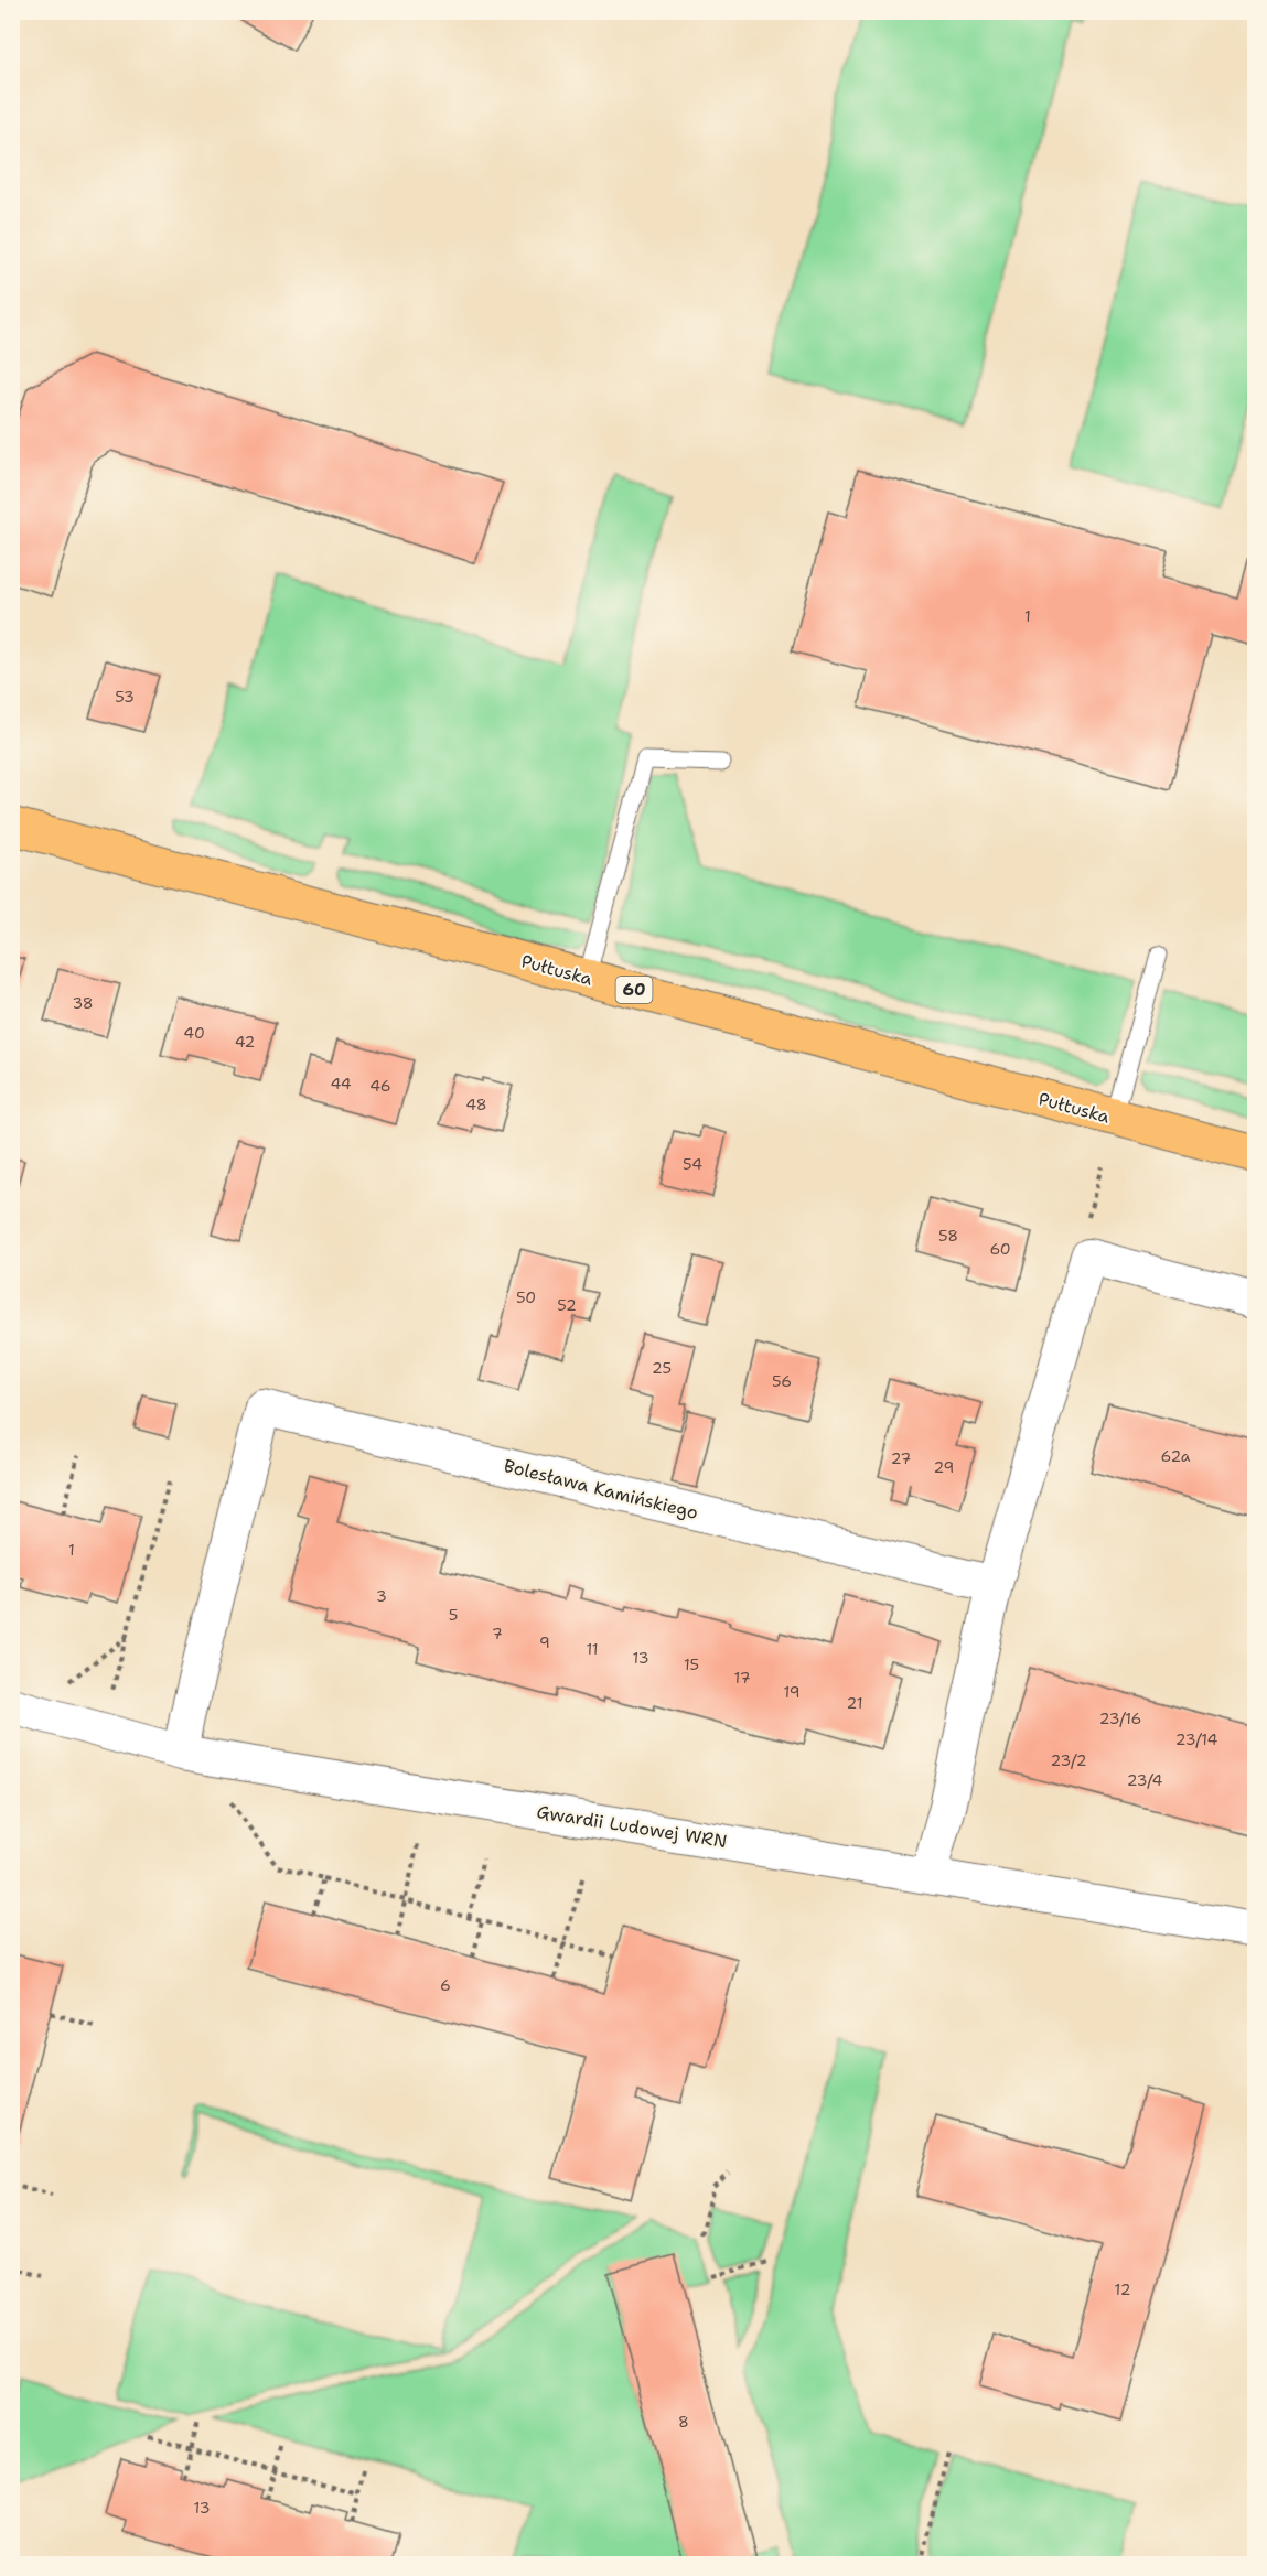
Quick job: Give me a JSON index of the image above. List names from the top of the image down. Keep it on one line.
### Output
{"streets":{"main road":["Pułtuska","60"],"street":["Bolesława Kamińskiego","Gwardii Ludowej WRN"]},"crossings":[["Bolesława Kamińskiego","Gwardii Ludowej WRN"]],"house_numbers":["1","53","38","40","42","44","46","48","54","58","60","50","52","25","56","62a","27","29","1","3","5","7","9","11","13","15","17","19","21","23/16","23/14","23/2","23/4","6","12","8","13"]}
